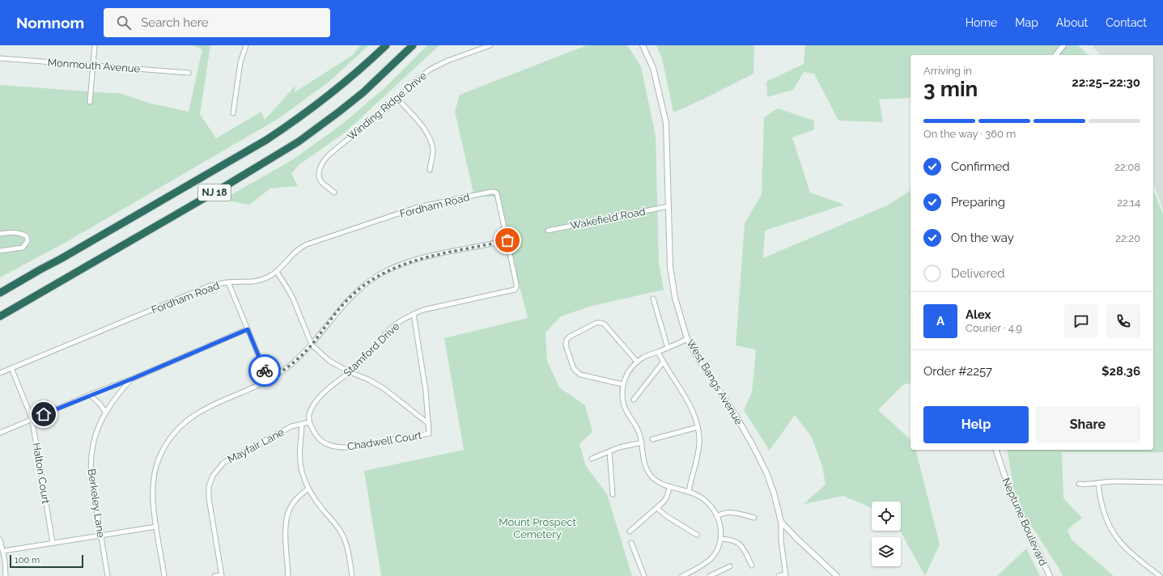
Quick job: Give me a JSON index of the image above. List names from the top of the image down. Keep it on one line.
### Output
{"streets":{"highway":["NJ 18"],"street":["Monmouth Avenue","Winding Ridge Drive","Fordham Road","Wakefield Road","Stamford Drive","West Bangs Avenue","Chadwell Court","Mayfair Lane","Halton Court","Berkeley Lane","Neptune Boulevard"]},"crossings":[["Fordham Road","Stamford Drive"],["Fordham Road","Halton Court"],["Wakefield Road","West Bangs Avenue"],["Stamford Drive","Chadwell Court"],["Stamford Drive","Mayfair Lane"],["Chadwell Court","Mayfair Lane"]],"parks":["Mount Prospect Cemetery"],"scale_bar":"100 m","page":{"header":"Nomnom","search":"Search here","nav":["Home","Map","About","Contact"],"heading":["3 min","Arriving in","22:25–22:30"],"panel":["Alex","Courier · 4.9","Order #2257","$28.36"],"bar":"On the way · 360 m","list":[["Confirmed","22:08"],["Preparing","22:14"],["On the way","22:20"],"Delivered"],"round":"A","buttons":["Help","Share"],"scale":"100 m"}}
